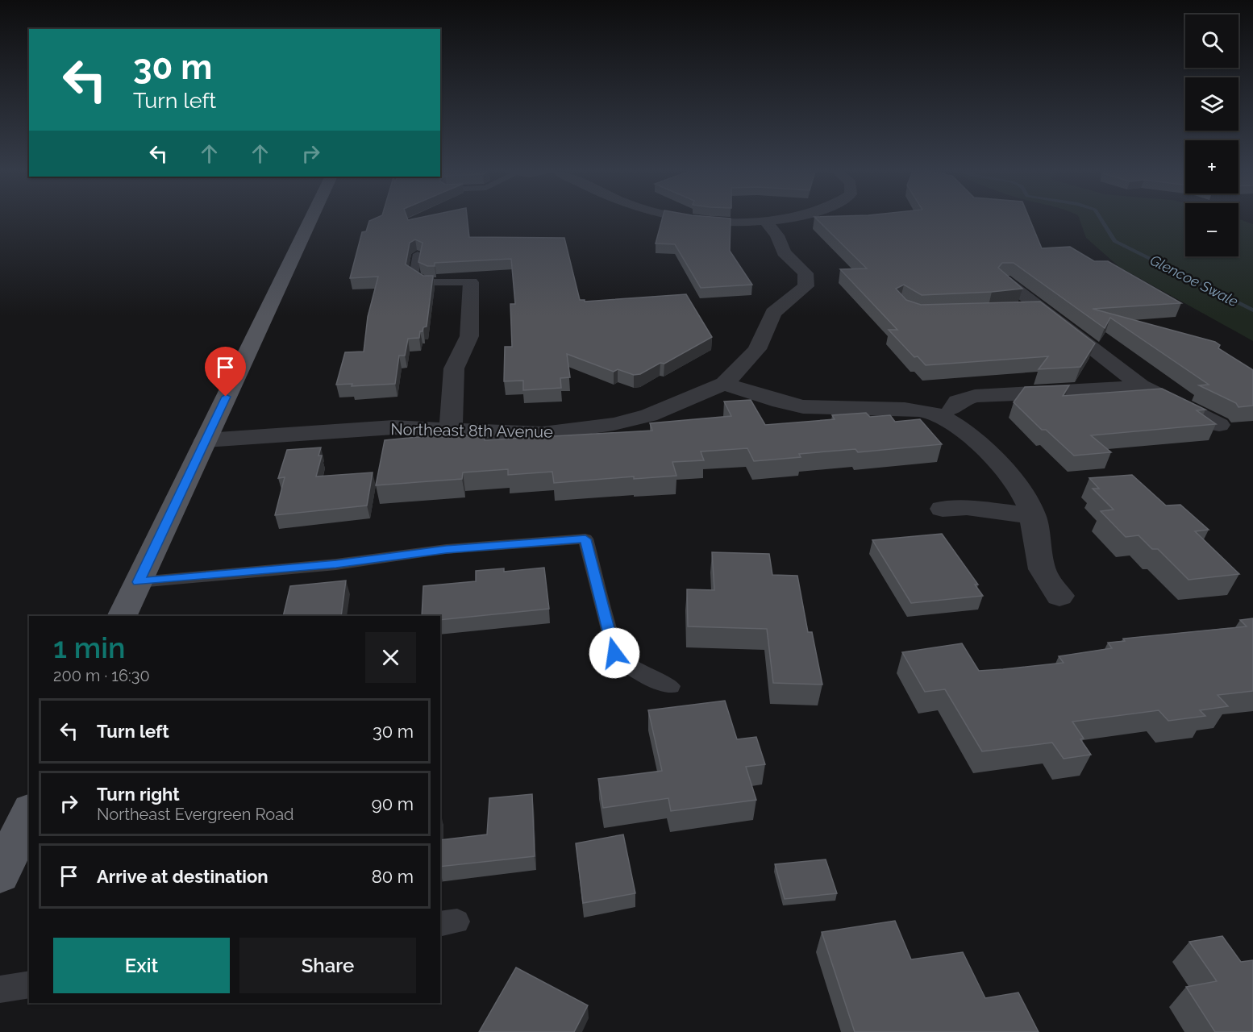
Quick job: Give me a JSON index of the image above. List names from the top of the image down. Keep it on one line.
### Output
{"streets":{"street":["Northeast 8th Avenue"]},"water":["Glencoe Swale"],"page":{"map_buttons":["+","−"],"turn":["30 m","Turn left"],"heading":["1 min","200 m · 16:30"],"list":[{"name":"Turn left","value":"30 m"},{"name":"Turn right","note":"Northeast Evergreen Road","value":"90 m"},{"name":"Arrive at destination","value":"80 m"}],"buttons":["Exit","Share"]}}
